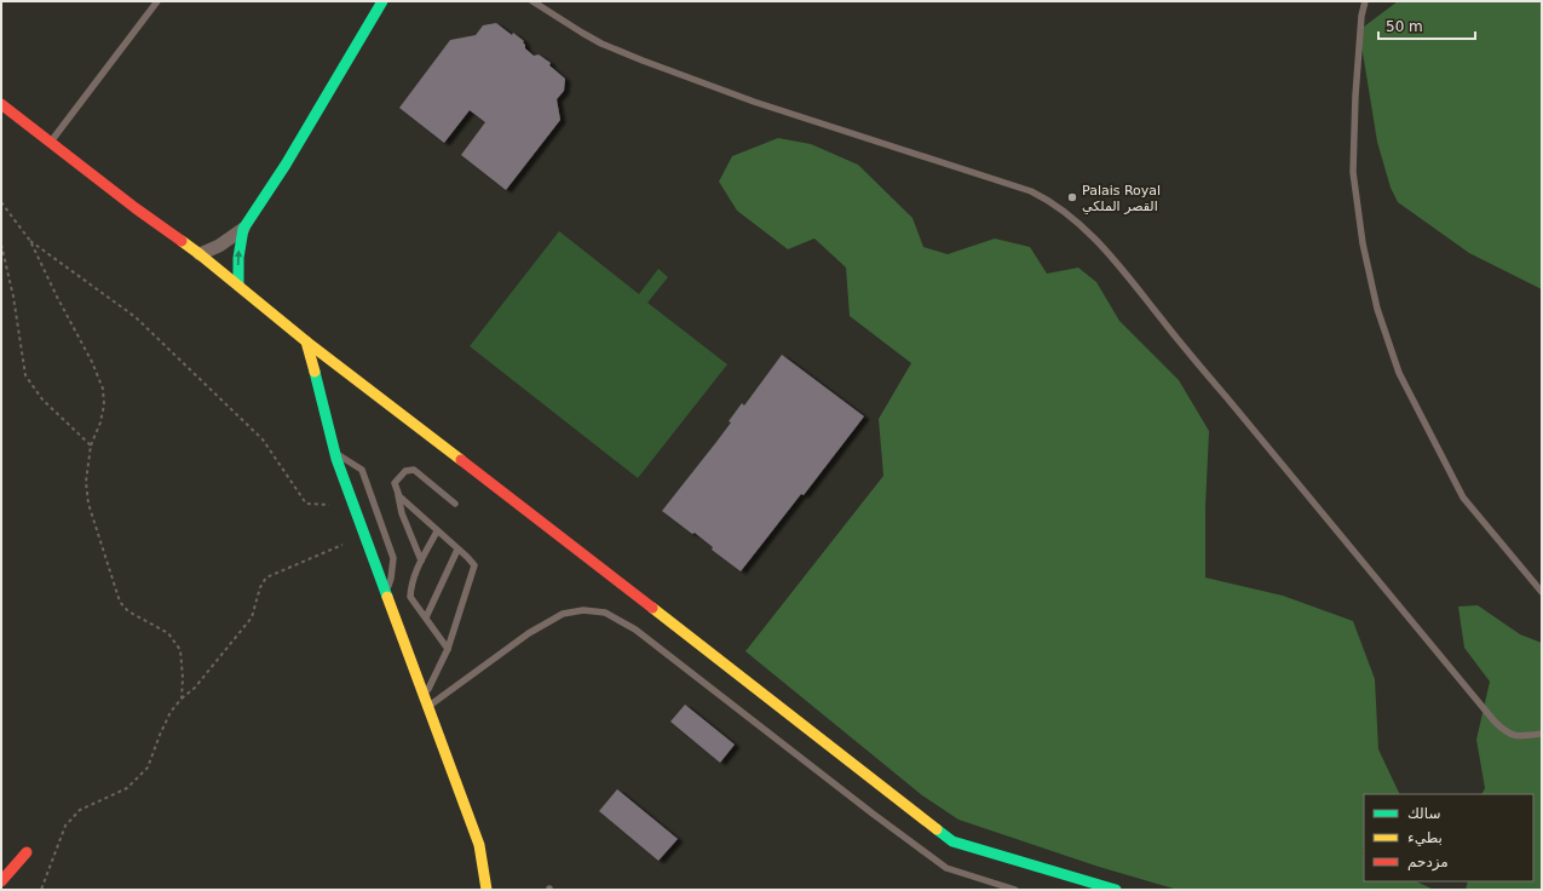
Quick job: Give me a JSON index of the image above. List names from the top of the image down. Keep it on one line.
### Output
{"places":["Palais Royal القصر الملكي"],"legend":["سالك","بطيء","مزدحم"],"scale_bar":"50 m"}
